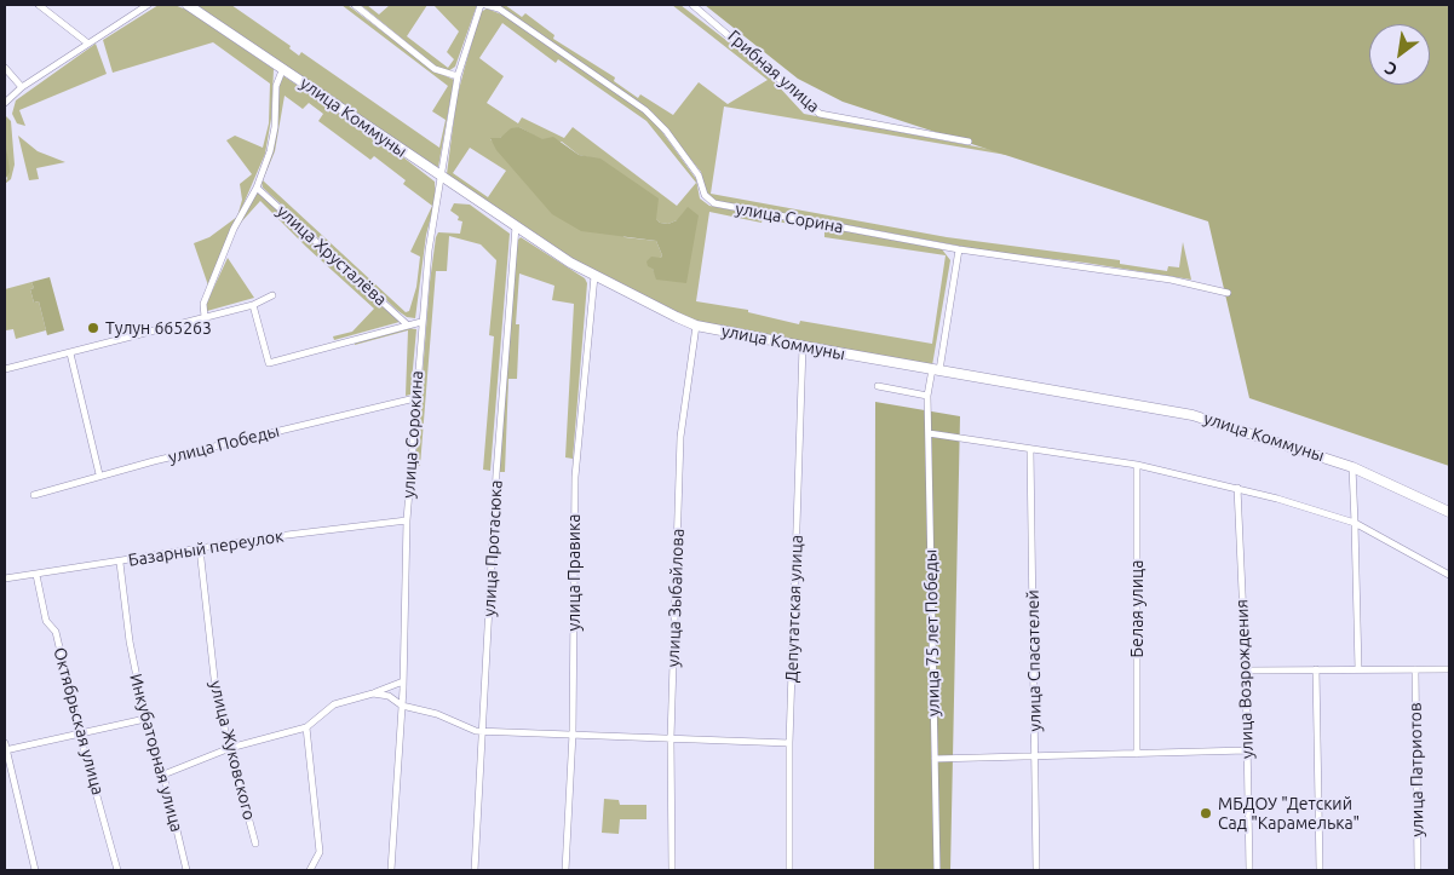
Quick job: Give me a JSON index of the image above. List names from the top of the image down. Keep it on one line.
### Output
{"streets":{"street":["Грибная улица","улица Коммуны","улица Сорина","улица Хрусталёва","улица Сорокина","улица Победы","Базарный переулок","улица Протасюка","улица Правика","улица Зыбайлова","Депутатская улица","Белая улица","улица 75 лет Победы","улица Спасателей","улица Возрождения","Октябрьская улица","улица Жуковского","Инкубаторная улица","улица Патриотов"]},"crossings":[["улица Коммуны","улица Сорокина"],["улица Коммуны","улица Протасюка"],["улица Коммуны","улица Правика"],["улица Коммуны","улица Зыбайлова"],["улица Коммуны","Депутатская улица"],["улица Коммуны","улица 75 лет Победы"],["улица Сорина","улица Сорокина"],["улица Сорина","улица 75 лет Победы"],["улица Сорокина","улица Победы"],["улица Сорокина","Базарный переулок"],["Базарный переулок","Октябрьская улица"],["Базарный переулок","улица Жуковского"],["Базарный переулок","Инкубаторная улица"]],"places":["Тулун 665263","МБДОУ \"Детский Сад \"Карамелька\""],"north":"bottom left"}
